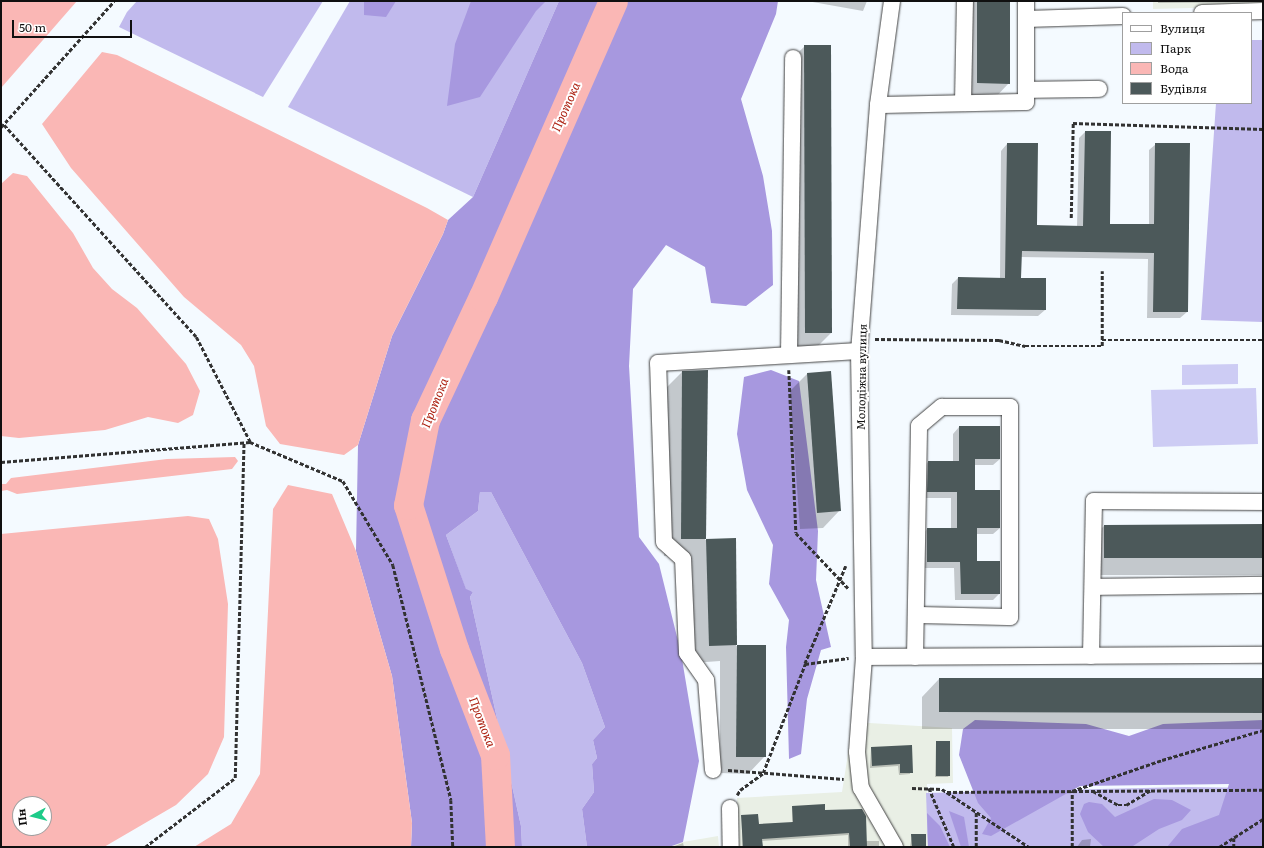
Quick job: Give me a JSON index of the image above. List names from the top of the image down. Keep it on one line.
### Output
{"streets":{"street":["Молодіжна вулиця"]},"water":["Протока"],"legend":["Вулиця","Парк","Вода","Будівля"],"scale_bar":"50 m","north":"left"}
